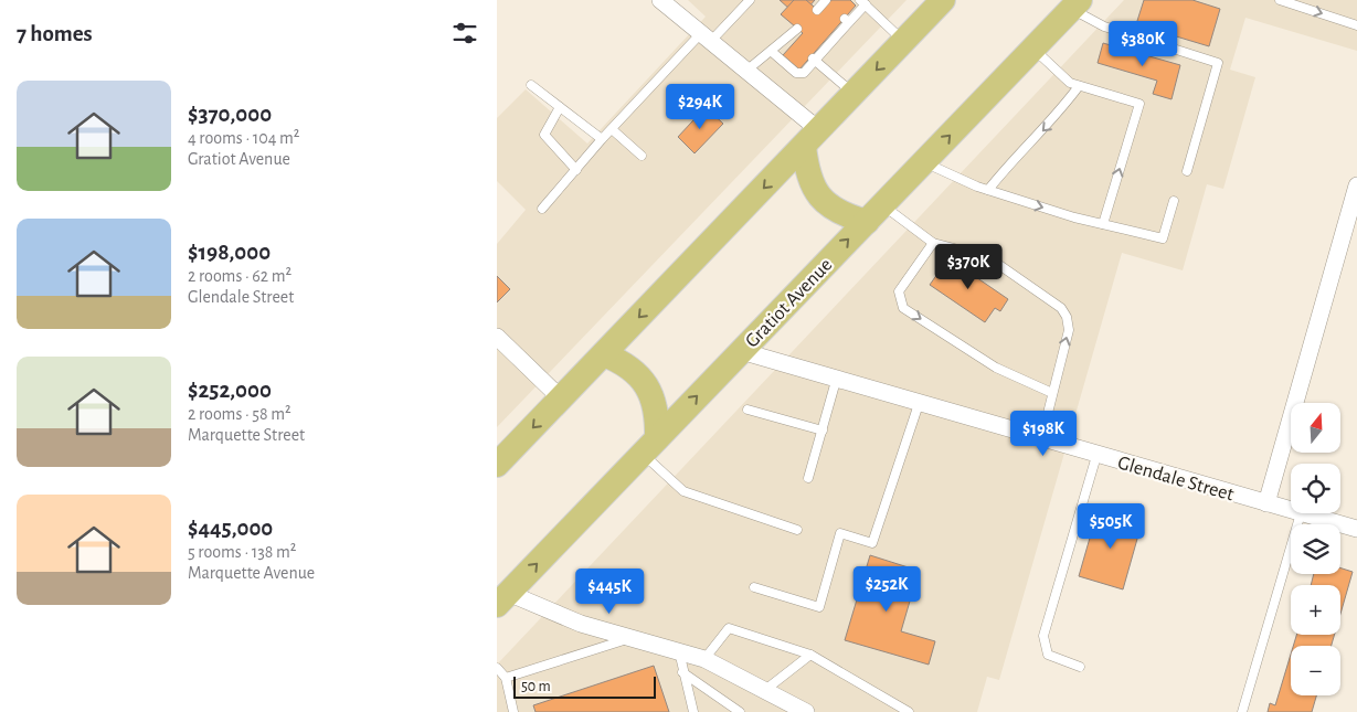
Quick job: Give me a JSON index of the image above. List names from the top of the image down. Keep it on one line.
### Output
{"streets":{"main road":["Gratiot Avenue"],"street":["Glendale Street"]},"crossings":[["Gratiot Avenue","Glendale Street"]],"scale_bar":"50 m","north":"top","page":{"heading":"7 homes","price":["$380K","$294K","$370K","$198K","$505K","$252K","$445K"],"list":[{"name":"$370,000","note":"4 rooms · 104 m² · Gratiot Avenue"},{"name":"$198,000","note":"2 rooms · 62 m² · Glendale Street"},{"name":"$252,000","note":"2 rooms · 58 m² · Marquette Street"},{"name":"$445,000","note":"5 rooms · 138 m² · Marquette Avenue"}],"map_buttons":["+","−"],"scale":"50 m"}}
